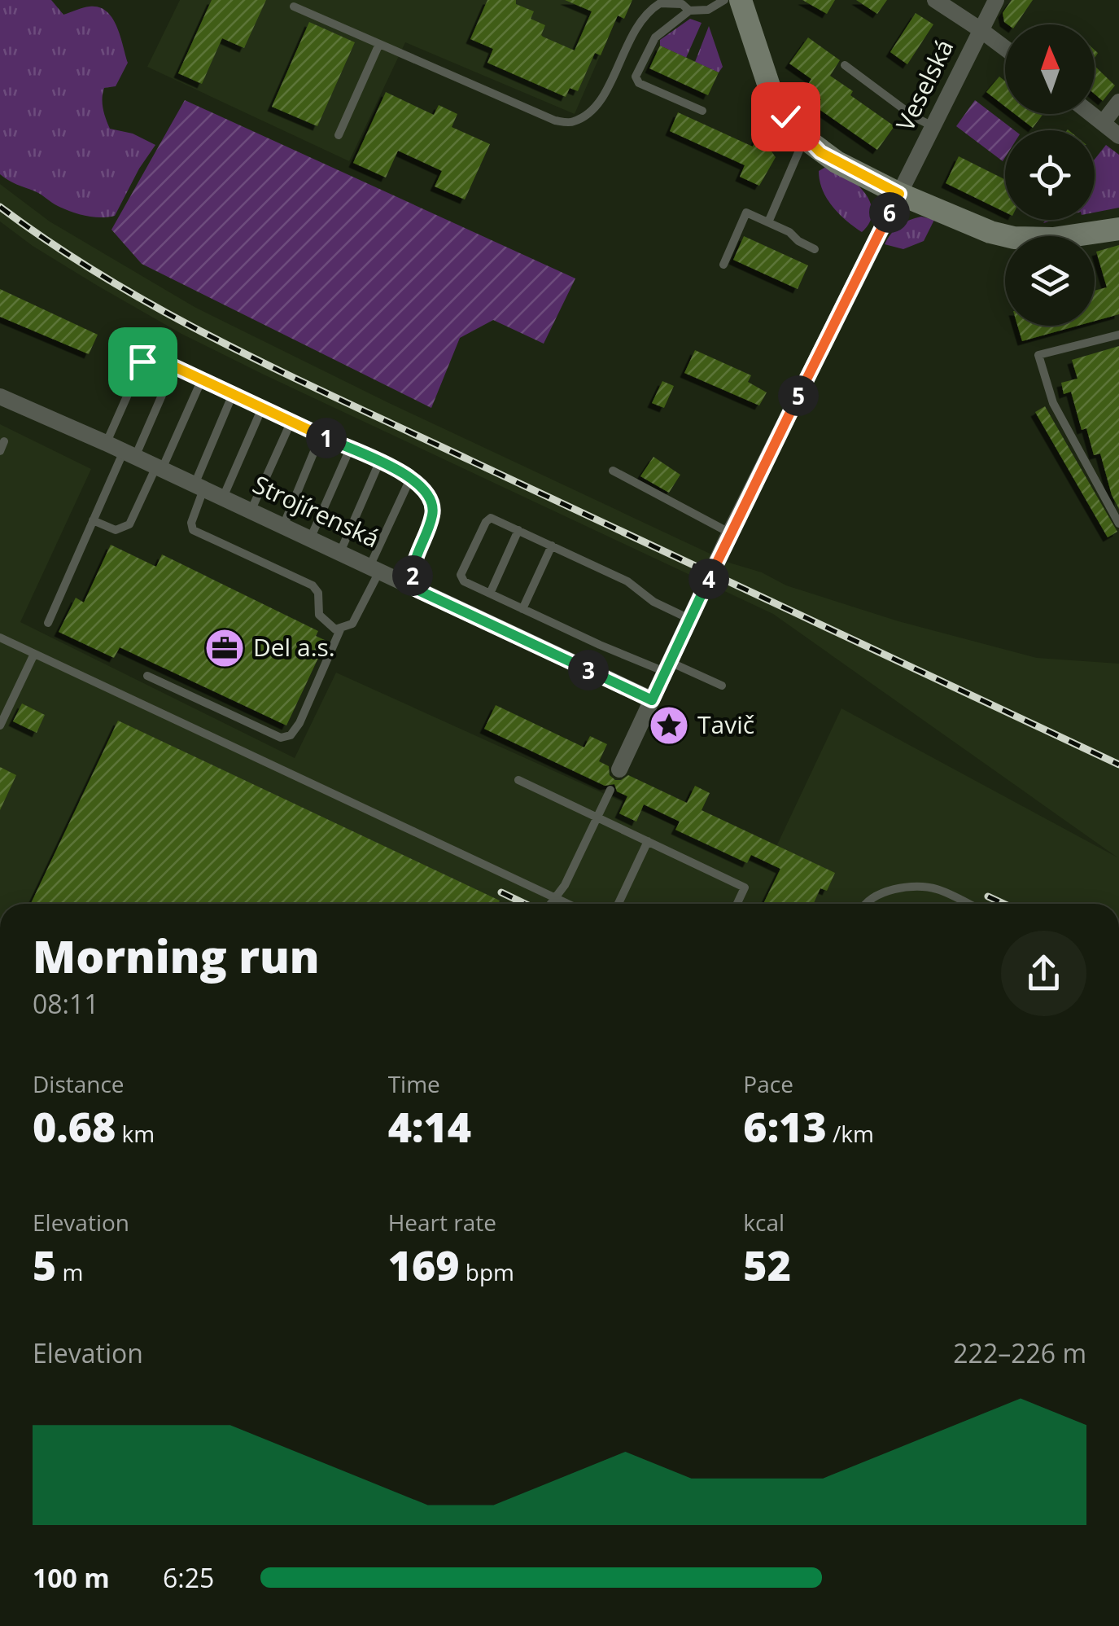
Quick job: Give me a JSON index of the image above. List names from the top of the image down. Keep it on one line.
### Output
{"streets":{"street":["Veselská","Strojírenská"]},"places":{"office":["Del a.s."],"place":["Tavič"]},"north":"top","page":{"pins":["6","5","1","2","4","3"],"heading":["Morning run","08:11"],"stats":[["Distance","0.68 km"],["Time","4:14"],["Pace","6:13 /km"],["Elevation","5 m"],["Heart rate","169 bpm"],["kcal","52"]],"chart":["Elevation","222–226 m"],"list":[{"name":"100 m","note":"6:25"}]}}
